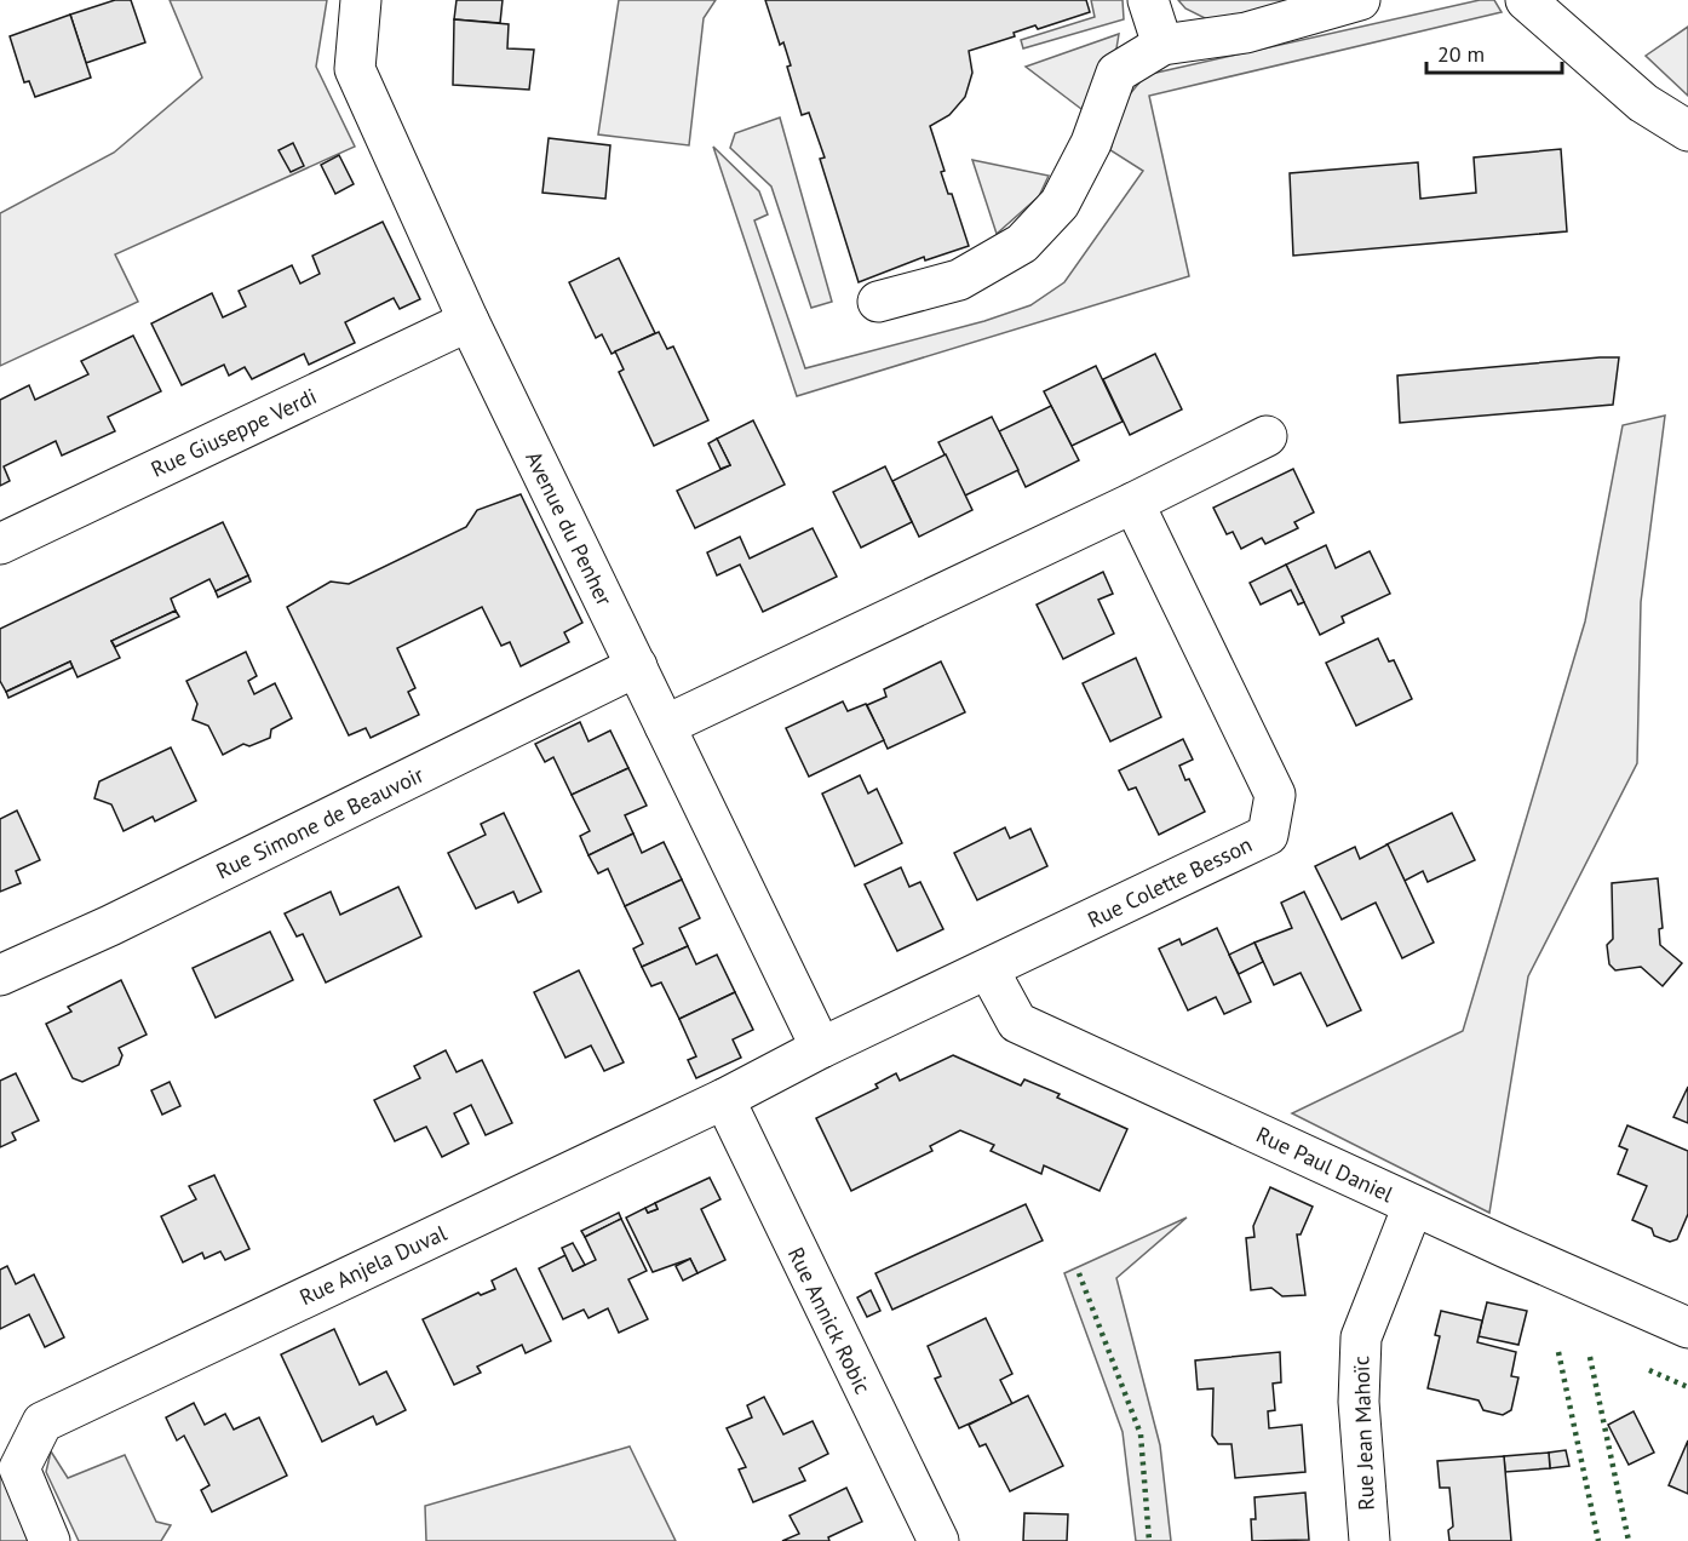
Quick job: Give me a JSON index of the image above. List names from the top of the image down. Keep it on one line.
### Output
{"streets":{"street":["Rue Giuseppe Verdi","Avenue du Penher","Rue Simone de Beauvoir","Rue Colette Besson","Rue Paul Daniel","Rue Anjela Duval","Rue Annick Robic","Rue Jean Mahoïc"]},"crossings":[["Rue Giuseppe Verdi","Avenue du Penher"],["Avenue du Penher","Rue Simone de Beauvoir"],["Avenue du Penher","Rue Colette Besson"],["Avenue du Penher","Rue Anjela Duval"],["Rue Colette Besson","Rue Paul Daniel"],["Rue Colette Besson","Rue Anjela Duval"],["Rue Paul Daniel","Rue Jean Mahoïc"],["Rue Anjela Duval","Rue Annick Robic"]],"scale_bar":"20 m"}
